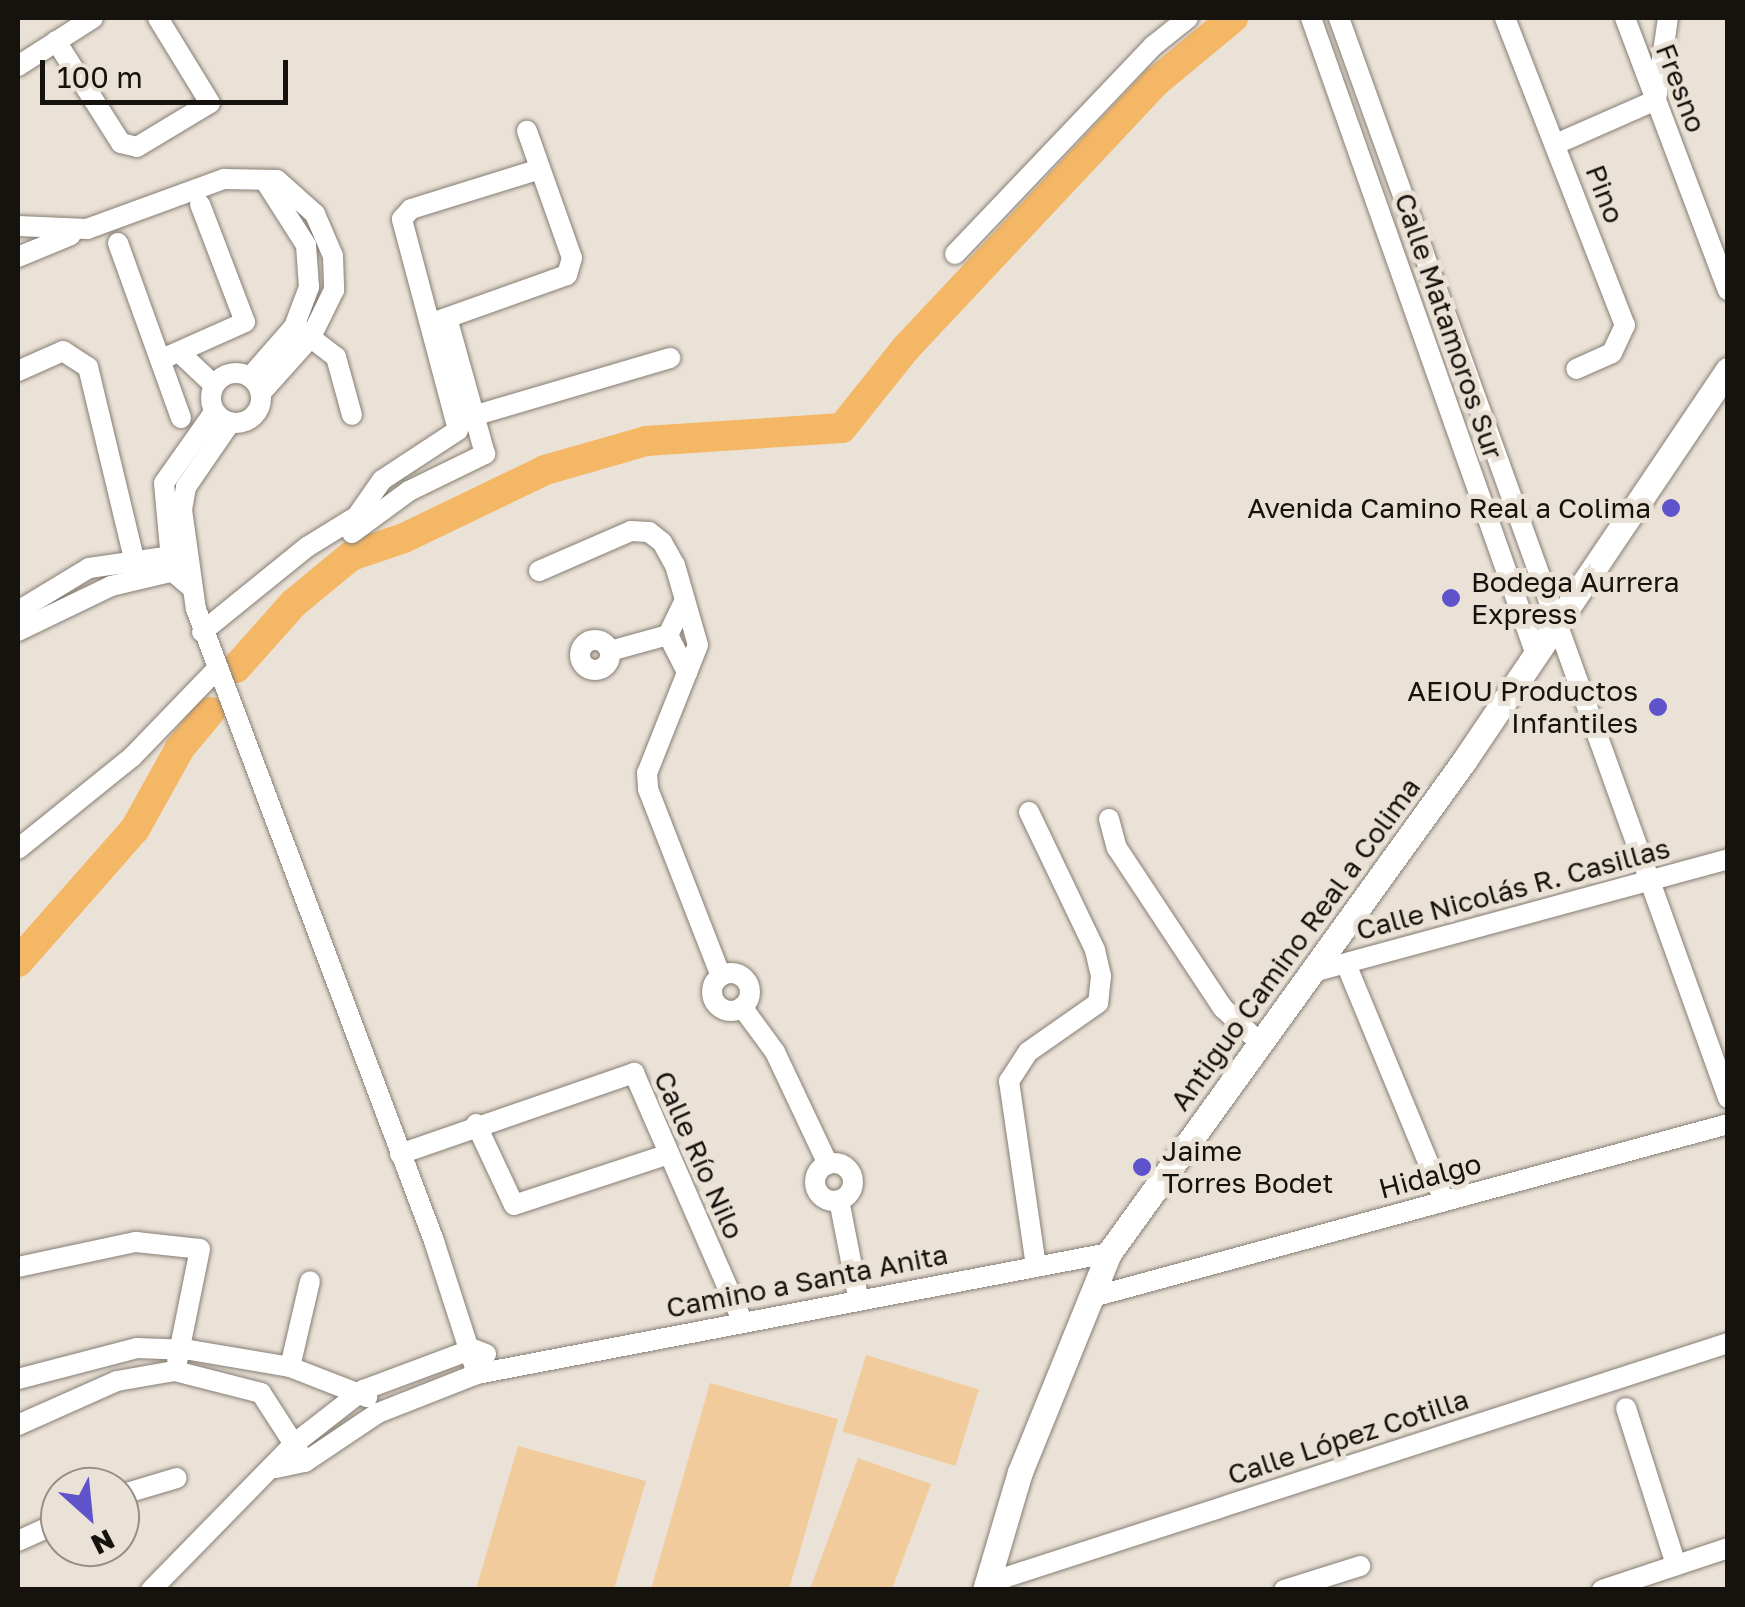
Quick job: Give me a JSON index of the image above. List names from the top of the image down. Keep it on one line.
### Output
{"streets":{"main road":["Antiguo Camino Real a Colima"],"street":["Fresno","Pino","Calle Matamoros Sur","Calle Nicolás R. Casillas","Calle Río Nilo","Hidalgo","Camino a Santa Anita","Calle López Cotilla"]},"crossings":[["Calle Matamoros Sur","Calle Nicolás R. Casillas"],["Calle Matamoros Sur","Antiguo Camino Real a Colima"],["Calle Nicolás R. Casillas","Antiguo Camino Real a Colima"],["Antiguo Camino Real a Colima","Hidalgo"],["Antiguo Camino Real a Colima","Camino a Santa Anita"],["Antiguo Camino Real a Colima","Calle López Cotilla"],["Calle Río Nilo","Camino a Santa Anita"]],"places":["Avenida Camino Real a Colima","Bodega Aurrera Express","AEIOU Productos Infantiles","Jaime Torres Bodet"],"scale_bar":"100 m","north":"bottom right"}
